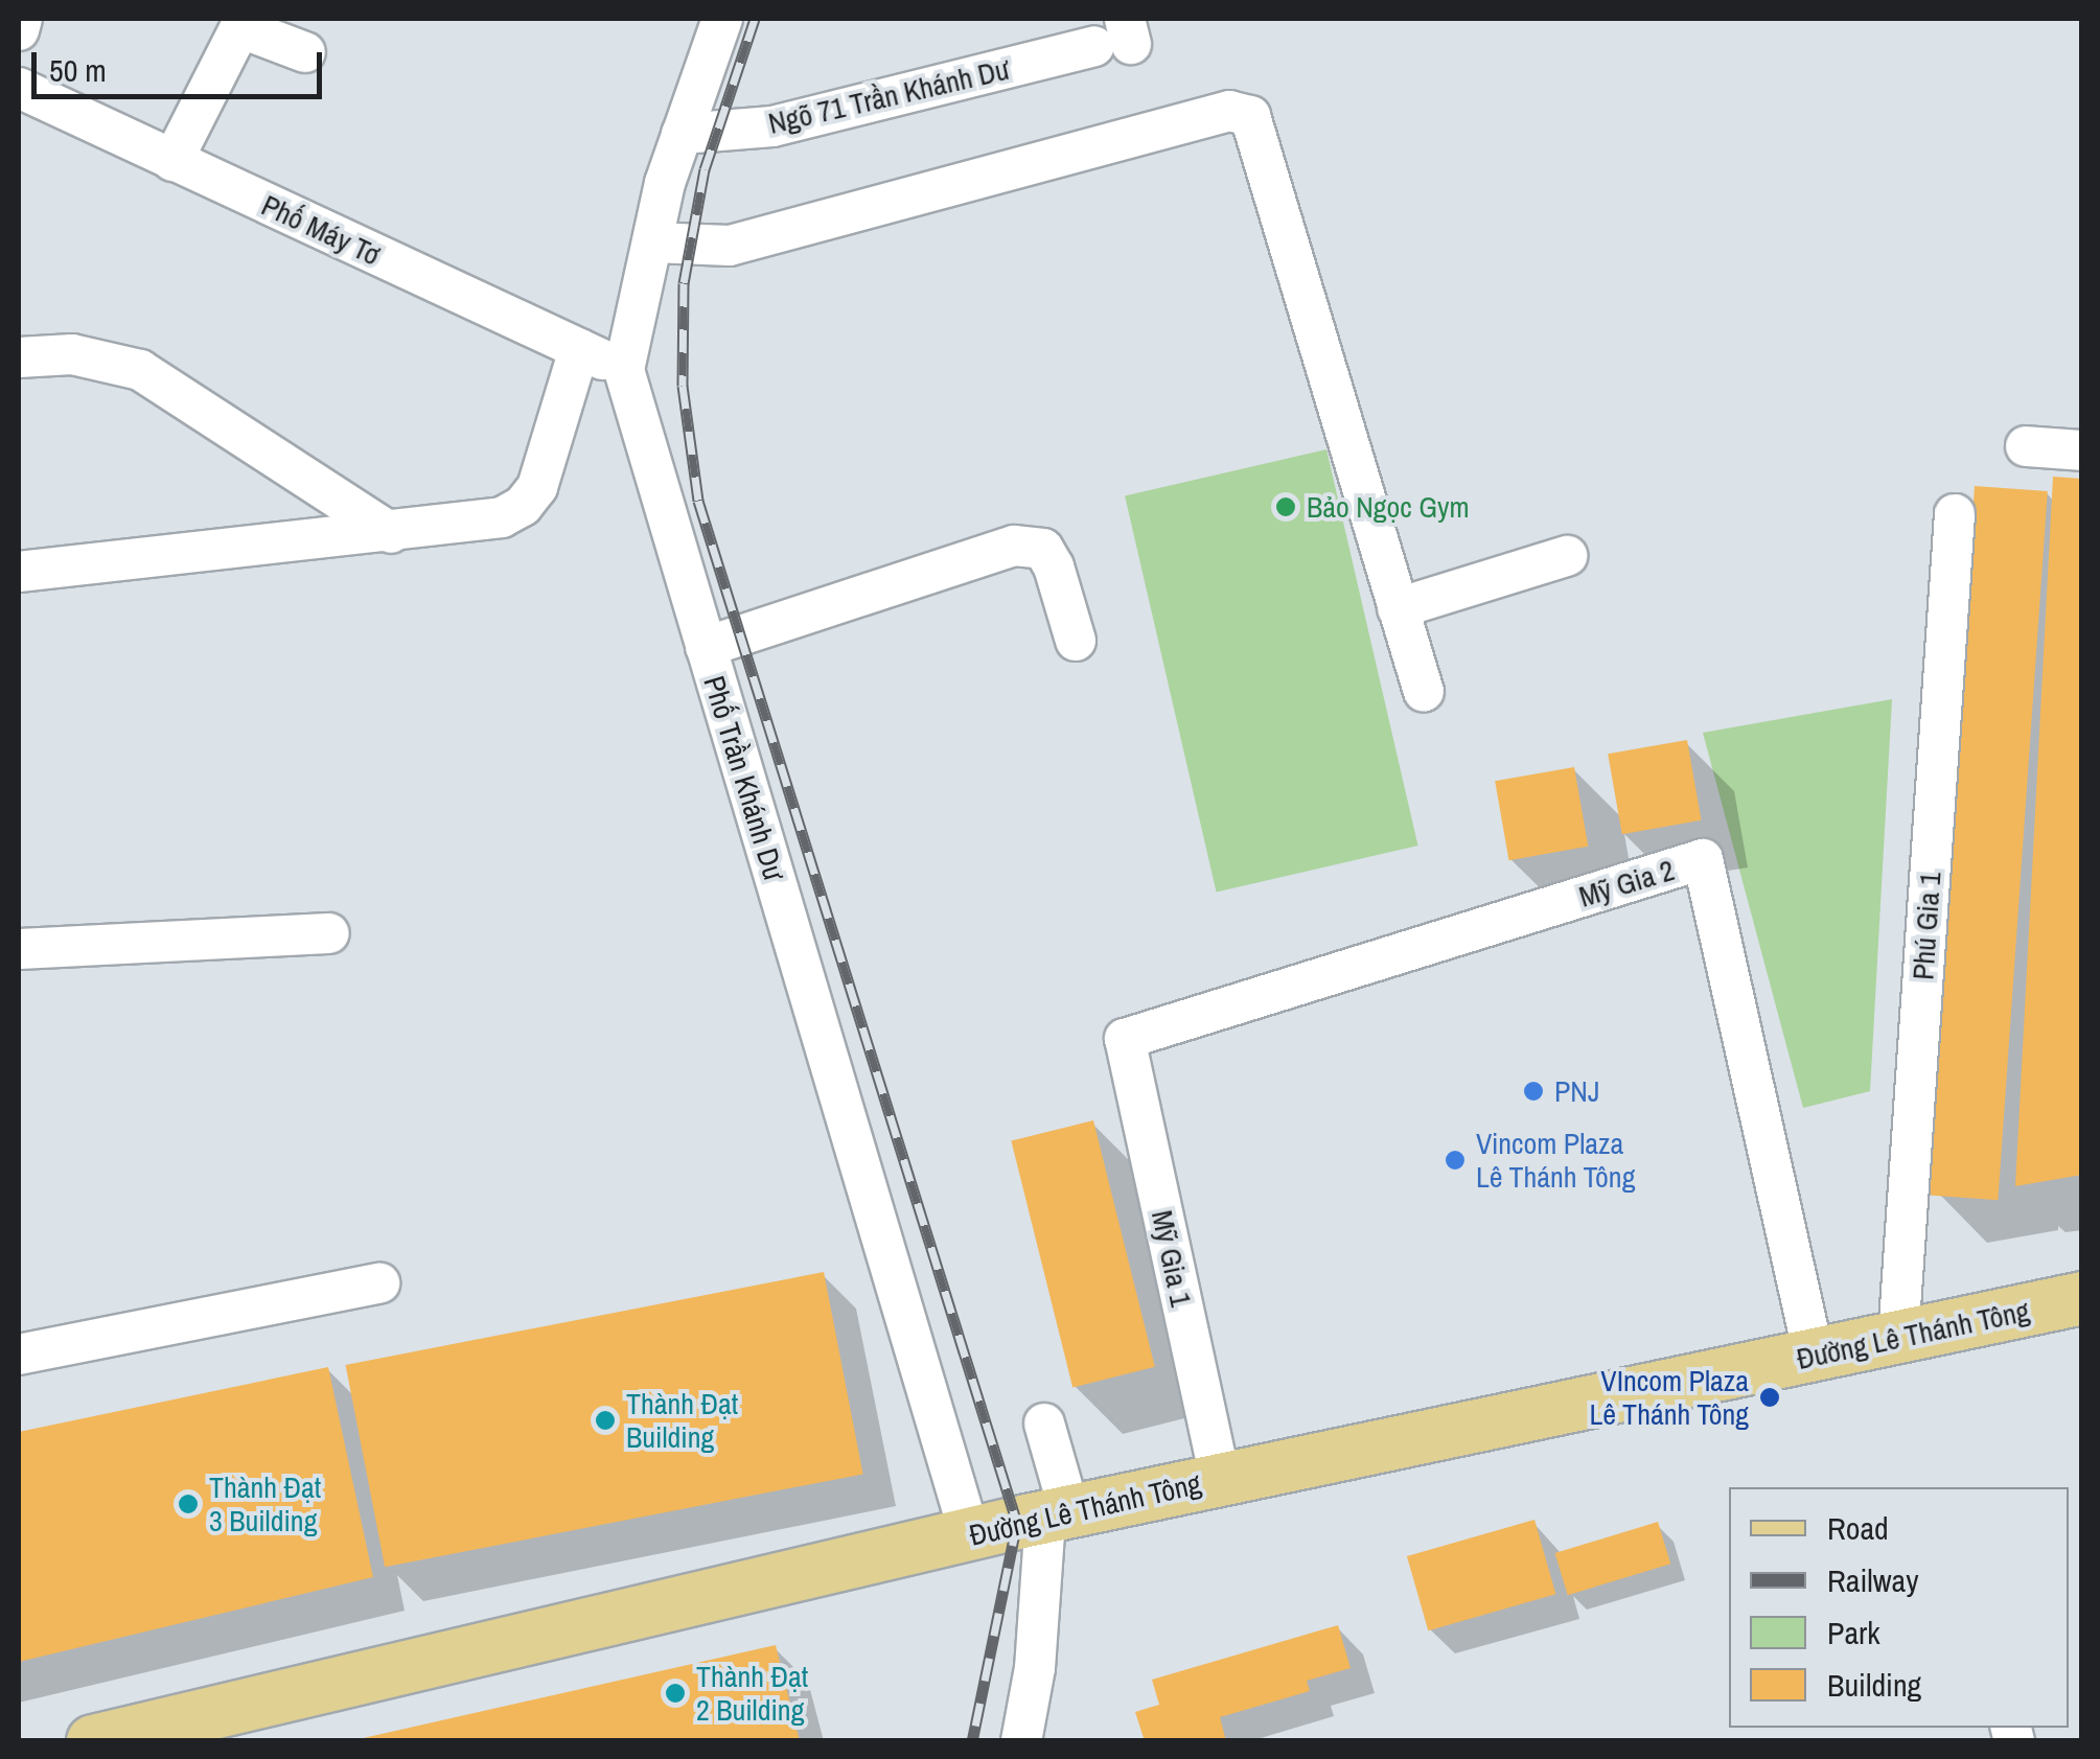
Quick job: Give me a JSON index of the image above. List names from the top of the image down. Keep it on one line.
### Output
{"streets":{"main road":["Đường Lê Thánh Tông"],"street":["Ngõ 71 Trần Khánh Dư","Phố Máy Tơ","Phố Trần Khánh Dư","Mỹ Gia 2","Phú Gia 1","Mỹ Gia 1"]},"crossings":[["Ngõ 71 Trần Khánh Dư","Phố Trần Khánh Dư"],["Phố Máy Tơ","Phố Trần Khánh Dư"],["Phố Trần Khánh Dư","Đường Lê Thánh Tông"],["Mỹ Gia 2","Mỹ Gia 1"],["Mỹ Gia 2","Đường Lê Thánh Tông"],["Phú Gia 1","Đường Lê Thánh Tông"],["Mỹ Gia 1","Đường Lê Thánh Tông"]],"places":["Bảo Ngọc Gym","PNJ","Vincom Plaza Lê Thánh Tông","VIncom Plaza Lê Thánh Tông","Thành Đạt Building","Thành Đạt 3 Building","Thành Đạt 2 Building"],"legend":["Road","Railway","Park","Building"],"scale_bar":"50 m"}
